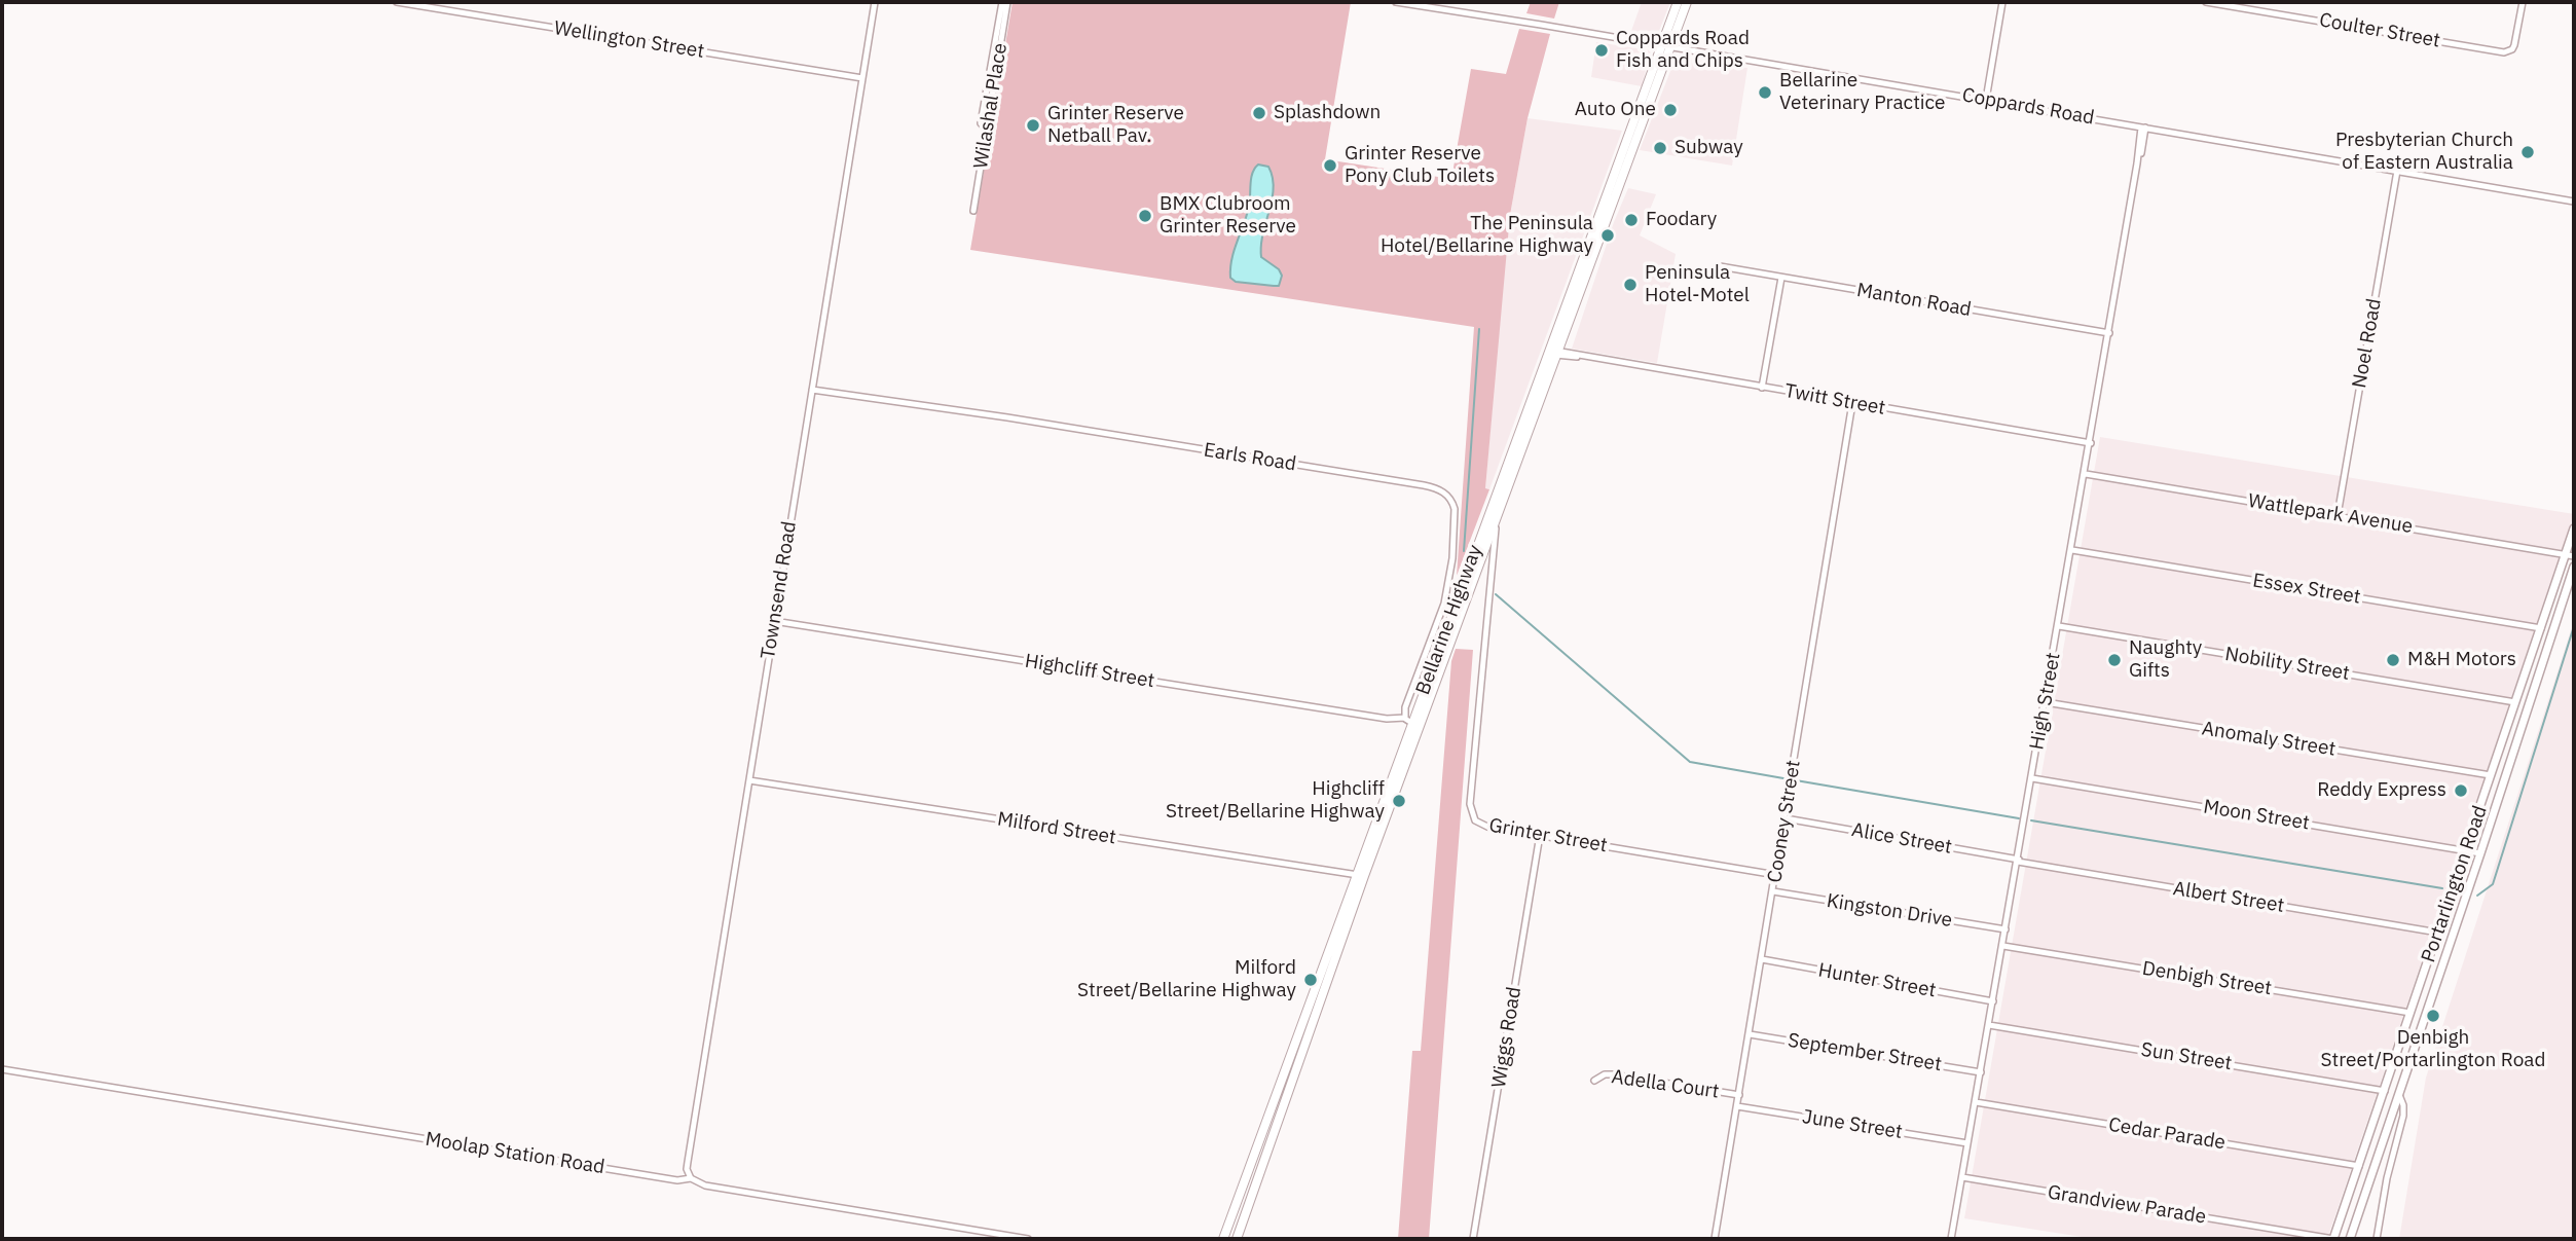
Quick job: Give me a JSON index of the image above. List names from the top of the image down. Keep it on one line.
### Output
{"streets":{"highway":["Bellarine Highway"],"main road":["Portarlington Road"],"street":["Coulter Street","Wellington Street","Wilashal Place","Coppards Road","Manton Road","Noel Road","Twitt Street","Earls Road","Wattlepark Avenue","Essex Street","Townsend Road","Nobility Street","Highcliff Street","High Street","Anomaly Street","Moon Street","Cooney Street","Milford Street","Grinter Street","Alice Street","Albert Street","Kingston Drive","Denbigh Street","Hunter Street","Wiggs Road","September Street","Sun Street","Adella Court","June Street","Cedar Parade","Moolap Station Road","Grandview Parade"]},"crossings":[["Wellington Street","Townsend Road"],["Coppards Road","Noel Road"],["Coppards Road","Bellarine Highway"],["Coppards Road","High Street"],["Manton Road","High Street"],["Noel Road","Wattlepark Avenue"],["Twitt Street","Bellarine Highway"],["Twitt Street","High Street"],["Twitt Street","Cooney Street"],["Earls Road","Townsend Road"],["Earls Road","Bellarine Highway"],["Earls Road","Highcliff Street"],["Wattlepark Avenue","High Street"],["Wattlepark Avenue","Portarlington Road"],["Essex Street","High Street"],["Essex Street","Portarlington Road"],["Townsend Road","Highcliff Street"],["Townsend Road","Milford Street"],["Townsend Road","Moolap Station Road"],["Bellarine Highway","Highcliff Street"],["Bellarine Highway","Milford Street"],["Bellarine Highway","Grinter Street"],["Nobility Street","High Street"],["Nobility Street","Portarlington Road"],["High Street","Anomaly Street"],["High Street","Moon Street"],["High Street","Alice Street"],["High Street","Albert Street"],["High Street","Kingston Drive"],["High Street","Denbigh Street"],["High Street","Hunter Street"],["High Street","September Street"],["High Street","Sun Street"],["High Street","June Street"],["High Street","Cedar Parade"],["High Street","Grandview Parade"],["Anomaly Street","Portarlington Road"],["Moon Street","Portarlington Road"],["Cooney Street","Grinter Street"],["Cooney Street","Alice Street"],["Cooney Street","Kingston Drive"],["Cooney Street","Hunter Street"],["Cooney Street","September Street"],["Cooney Street","Adella Court"],["Cooney Street","June Street"],["Grinter Street","Wiggs Road"],["Alice Street","Albert Street"],["Portarlington Road","Albert Street"],["Portarlington Road","Denbigh Street"],["Portarlington Road","Sun Street"],["Portarlington Road","Cedar Parade"],["Portarlington Road","Grandview Parade"]],"places":["Coppards Road Fish and Chips","Bellarine Veterinary Practice","Auto One","Splashdown","Grinter Reserve Netball Pav.","Subway","Presbyterian Church of Eastern Australia","Grinter Reserve Pony Club Toilets","BMX Clubroom Grinter Reserve","Foodary","The Peninsula Hotel/Bellarine Highway","Peninsula Hotel-Motel","Naughty Gifts","M&H Motors","Reddy Express","Highcliff Street/Bellarine Highway","Milford Street/Bellarine Highway","Denbigh Street/Portarlington Road"]}
